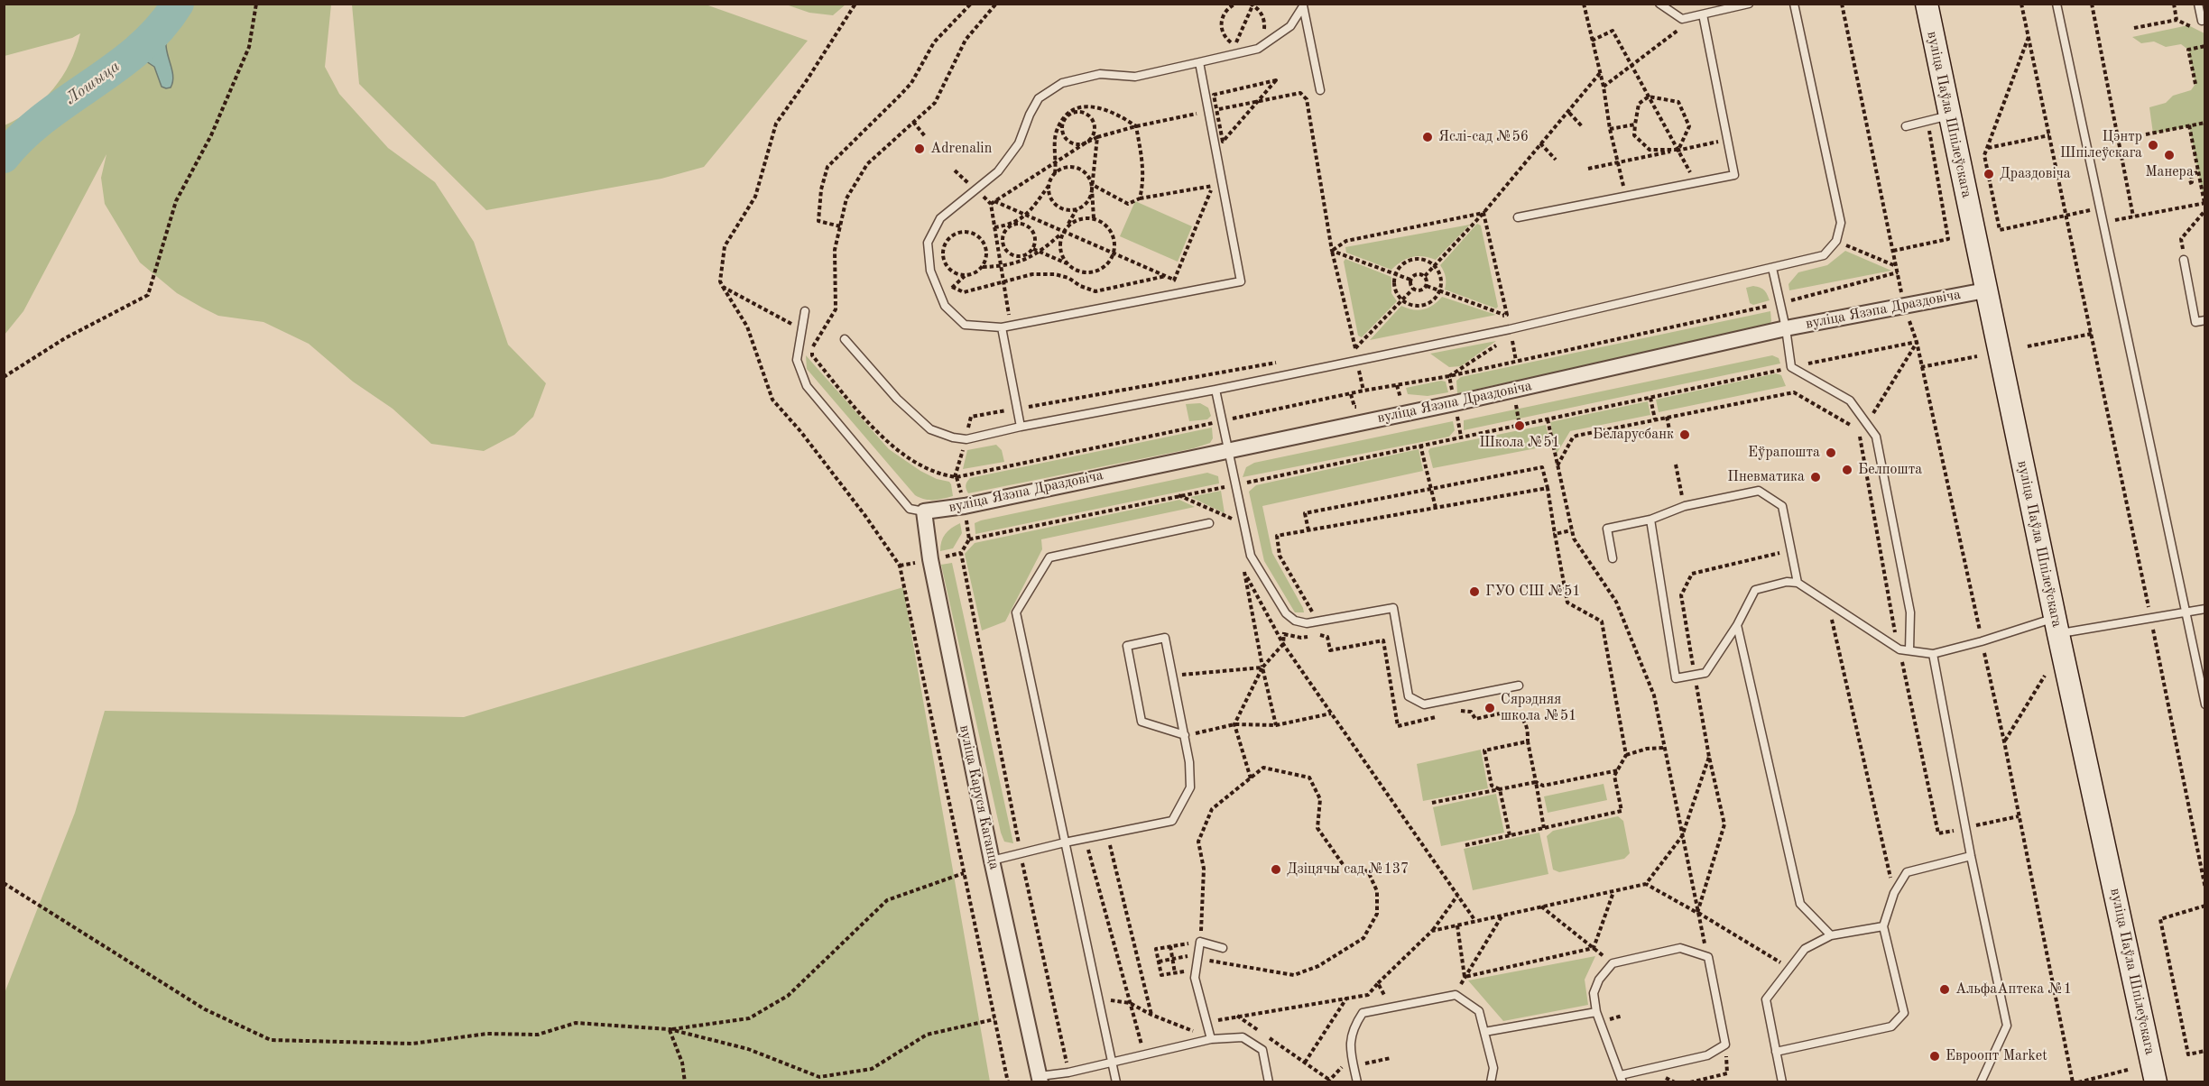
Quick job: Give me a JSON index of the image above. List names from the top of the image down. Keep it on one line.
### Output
{"streets":{"street":["вуліца Паўла Шпілеўскага","вуліца Язэпа Драздовіча","вуліца Каруся Каганца"]},"crossings":[["вуліца Паўла Шпілеўскага","вуліца Язэпа Драздовіча"],["вуліца Язэпа Драздовіча","вуліца Каруся Каганца"]],"water":["Лошыца"],"places":["Яслі-сад №56","Цэнтр Шпілеўскага","Adrenalin","Манера","Драздовіча","Школа №51","Беларусбанк","Еўрапошта","Белпошта","Пневматика","ГУО СШ №51","Сярэдняя школа №51","Дзіцячы сад №137","АльфаАптека №1","Евроопт Market"]}
